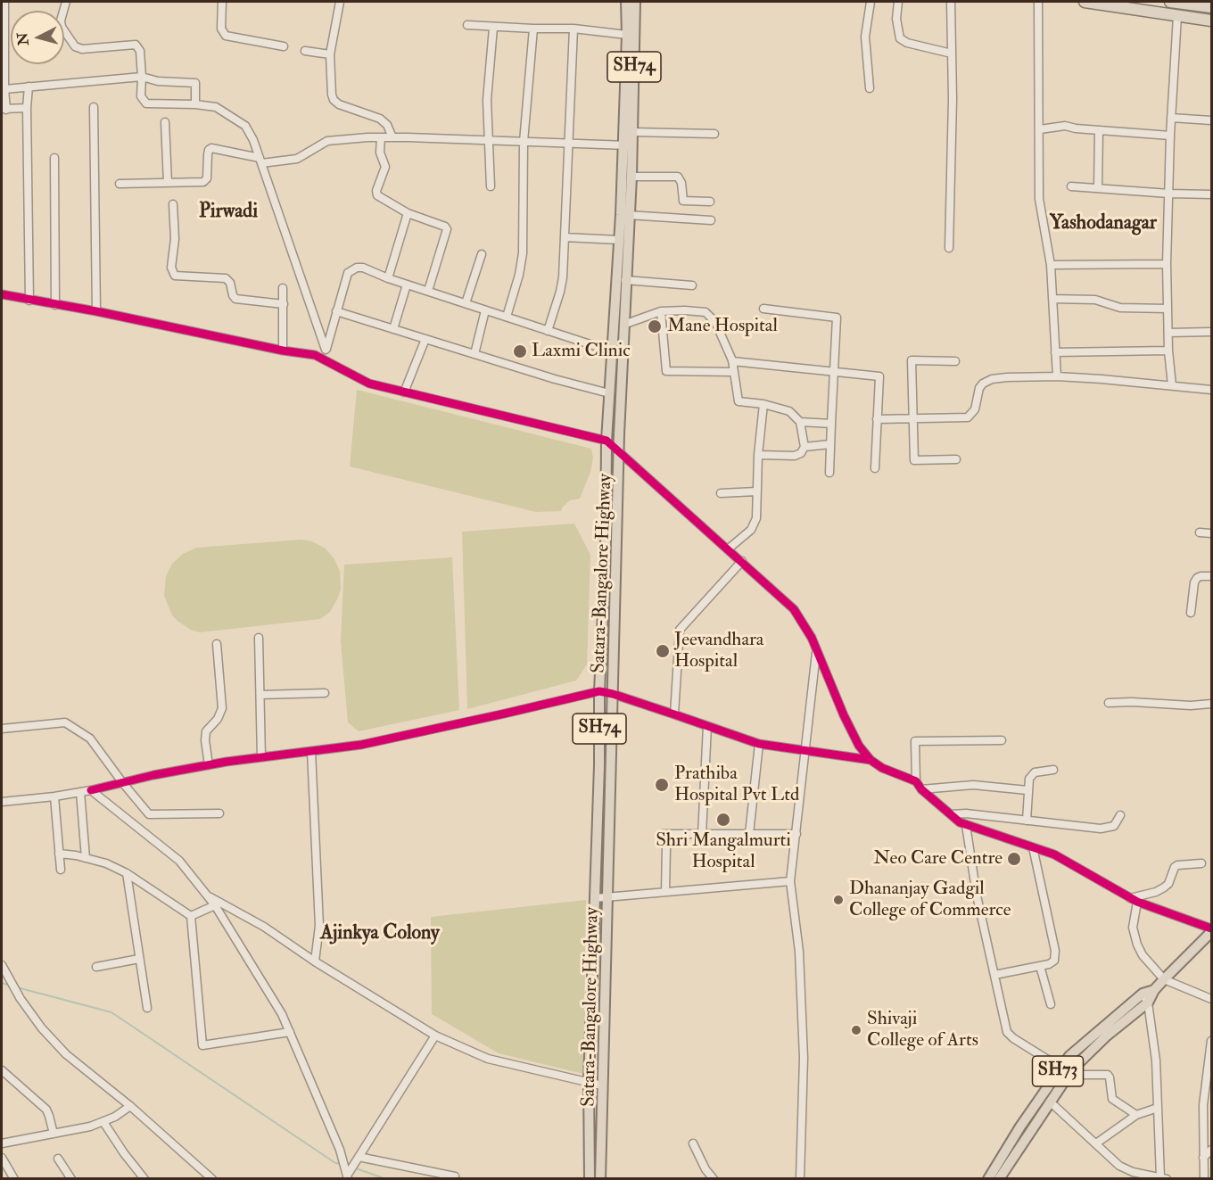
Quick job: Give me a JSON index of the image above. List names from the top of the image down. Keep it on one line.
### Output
{"streets":{"main road":["SH74","Satara-Bangalore Highway","SH73"]},"districts":["Pirwadi","Yashodanagar","Ajinkya Colony"],"places":["Mane Hospital","Laxmi Clinic","Jeevandhara Hospital","Prathiba Hospital Pvt Ltd","Shri Mangalmurti Hospital","Neo Care Centre","Dhananjay Gadgil College of Commerce","Shivaji College of Arts"],"north":"left"}
